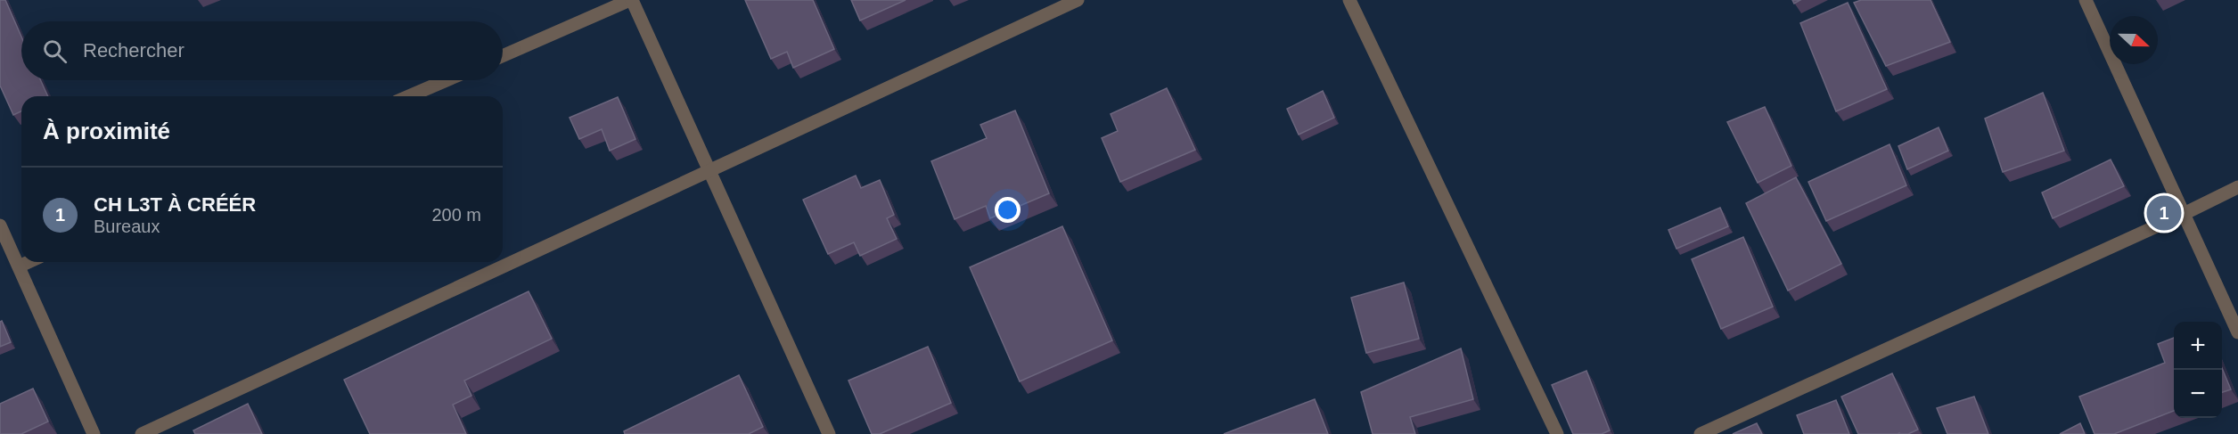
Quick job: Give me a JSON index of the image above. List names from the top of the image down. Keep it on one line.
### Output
{"north":"right","page":{"search":"Rechercher","heading":"À proximité","list":[{"mark":"1","name":"CH L3T À CRÉÉR","note":"Bureaux","value":"200 m"}],"pins":"1","map_buttons":["+","−"]}}
